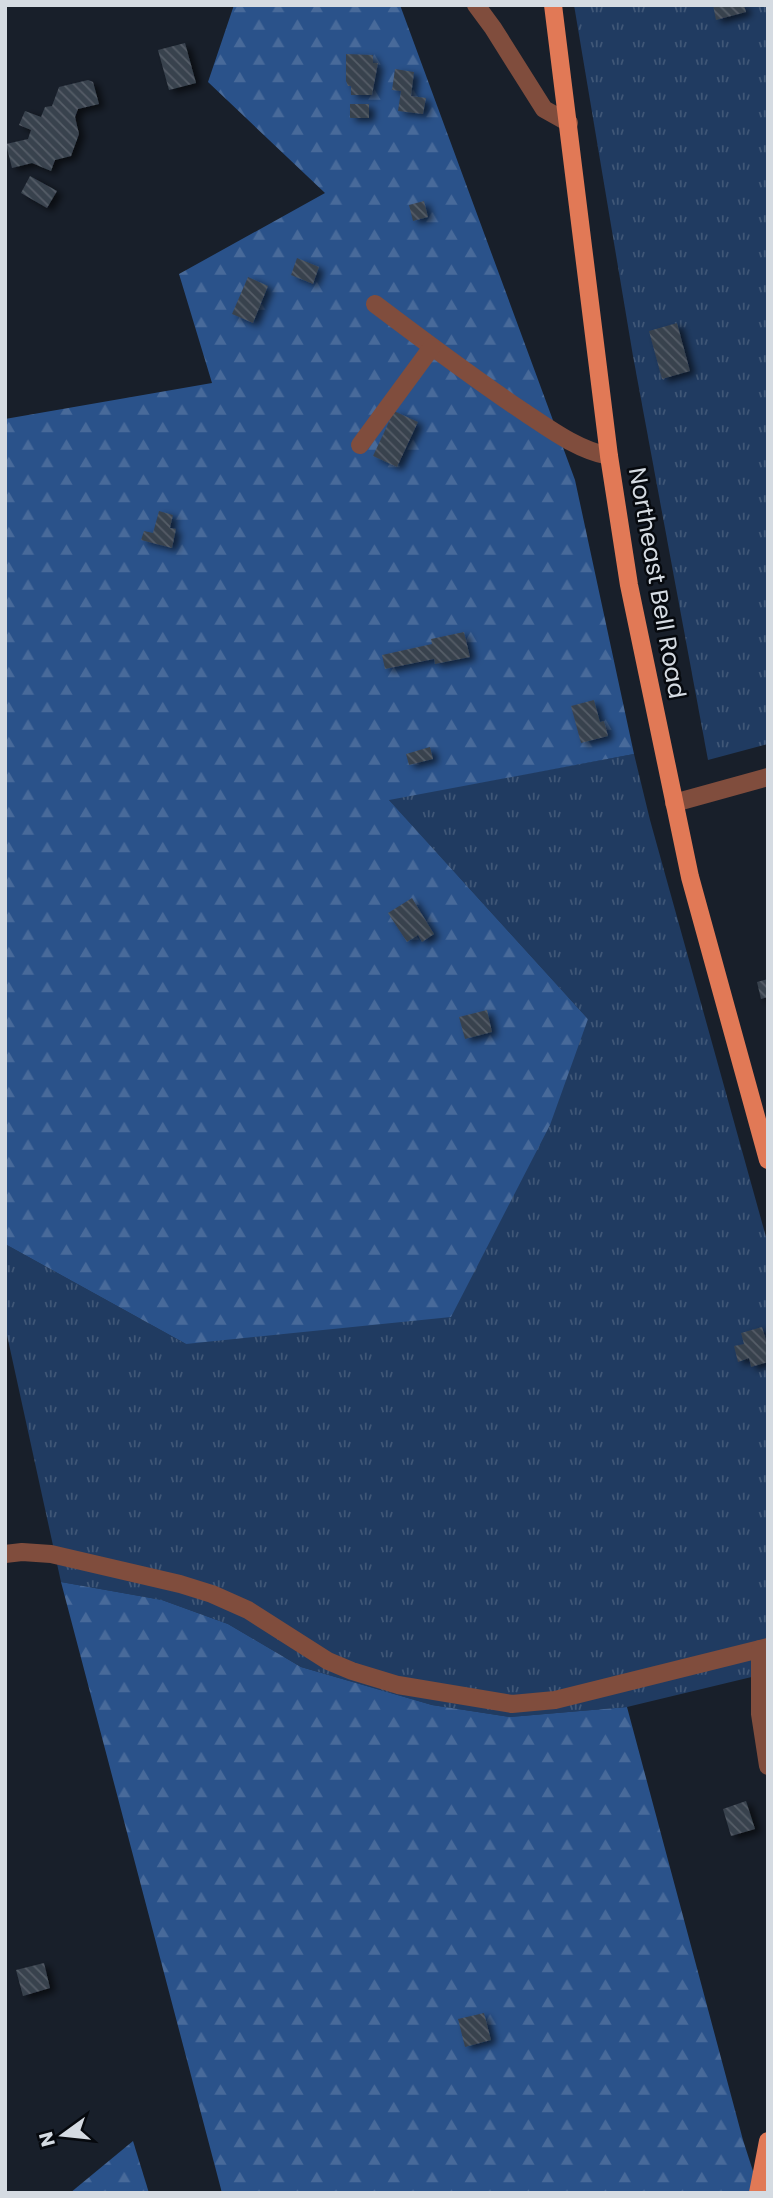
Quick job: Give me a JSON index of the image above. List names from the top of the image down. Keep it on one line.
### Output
{"streets":{"main road":["Northeast Bell Road"]},"north":"left"}
